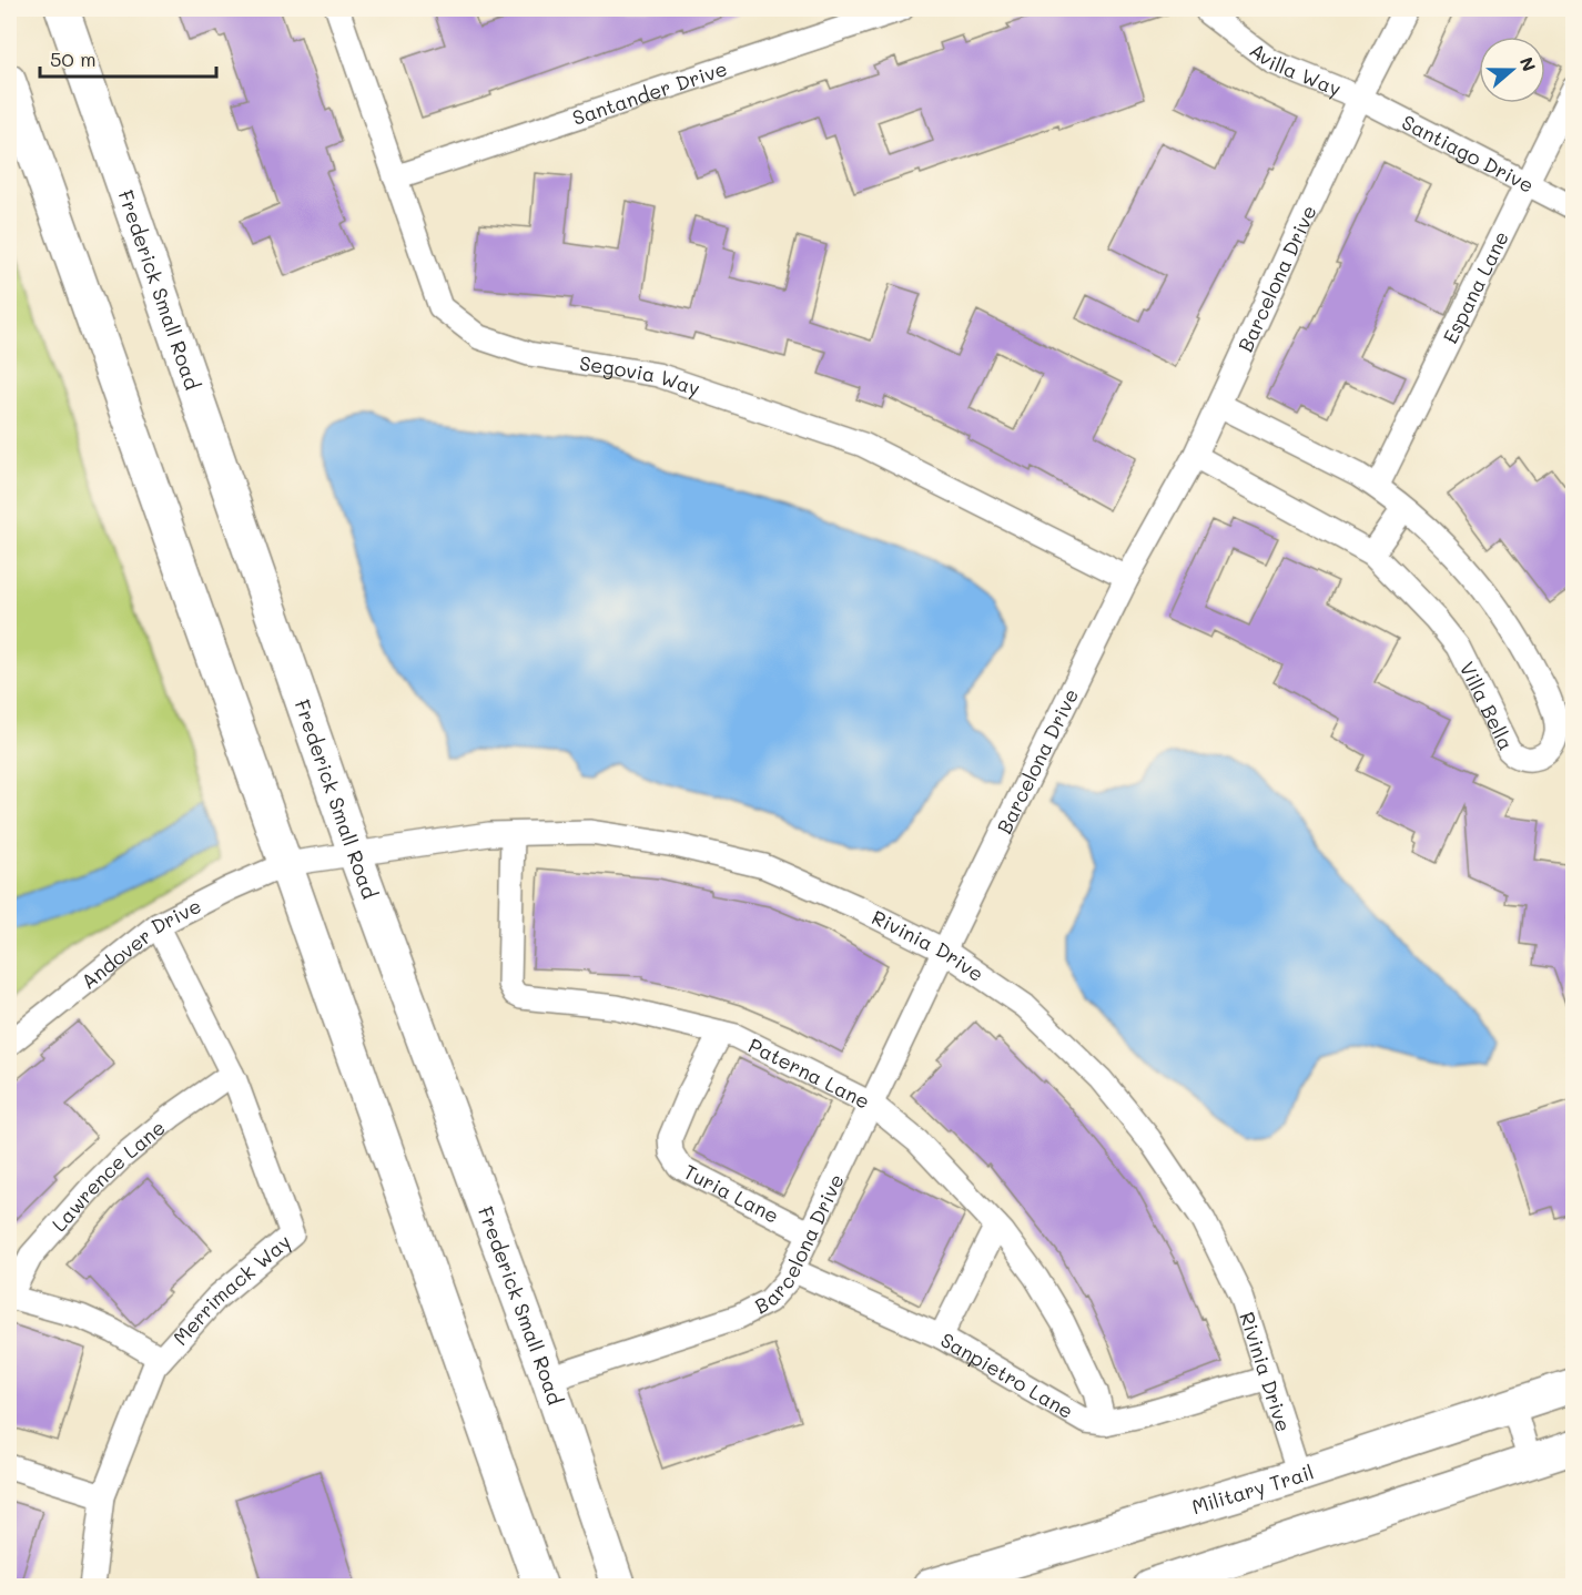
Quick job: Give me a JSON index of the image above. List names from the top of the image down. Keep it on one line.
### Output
{"streets":{"street":["Avilla Way","Santander Drive","Santiago Drive","Barcelona Drive","Espana Lane","Frederick Small Road","Segovia Way","Villa Bella","Andover Drive","Rivinia Drive","Paterna Lane","Lawrence Lane","Turia Lane","Merrimack Way","Sanpietro Lane","Military Trail"]},"crossings":[["Avilla Way","Santiago Drive"],["Avilla Way","Barcelona Drive"],["Santander Drive","Segovia Way"],["Santiago Drive","Barcelona Drive"],["Santiago Drive","Espana Lane"],["Barcelona Drive","Frederick Small Road"],["Barcelona Drive","Segovia Way"],["Barcelona Drive","Villa Bella"],["Barcelona Drive","Rivinia Drive"],["Barcelona Drive","Paterna Lane"],["Barcelona Drive","Turia Lane"],["Barcelona Drive","Sanpietro Lane"],["Espana Lane","Villa Bella"],["Frederick Small Road","Rivinia Drive"],["Andover Drive","Rivinia Drive"],["Andover Drive","Merrimack Way"],["Rivinia Drive","Paterna Lane"],["Rivinia Drive","Sanpietro Lane"],["Rivinia Drive","Military Trail"],["Paterna Lane","Turia Lane"],["Paterna Lane","Sanpietro Lane"],["Lawrence Lane","Merrimack Way"]],"scale_bar":"50 m","north":"right"}
